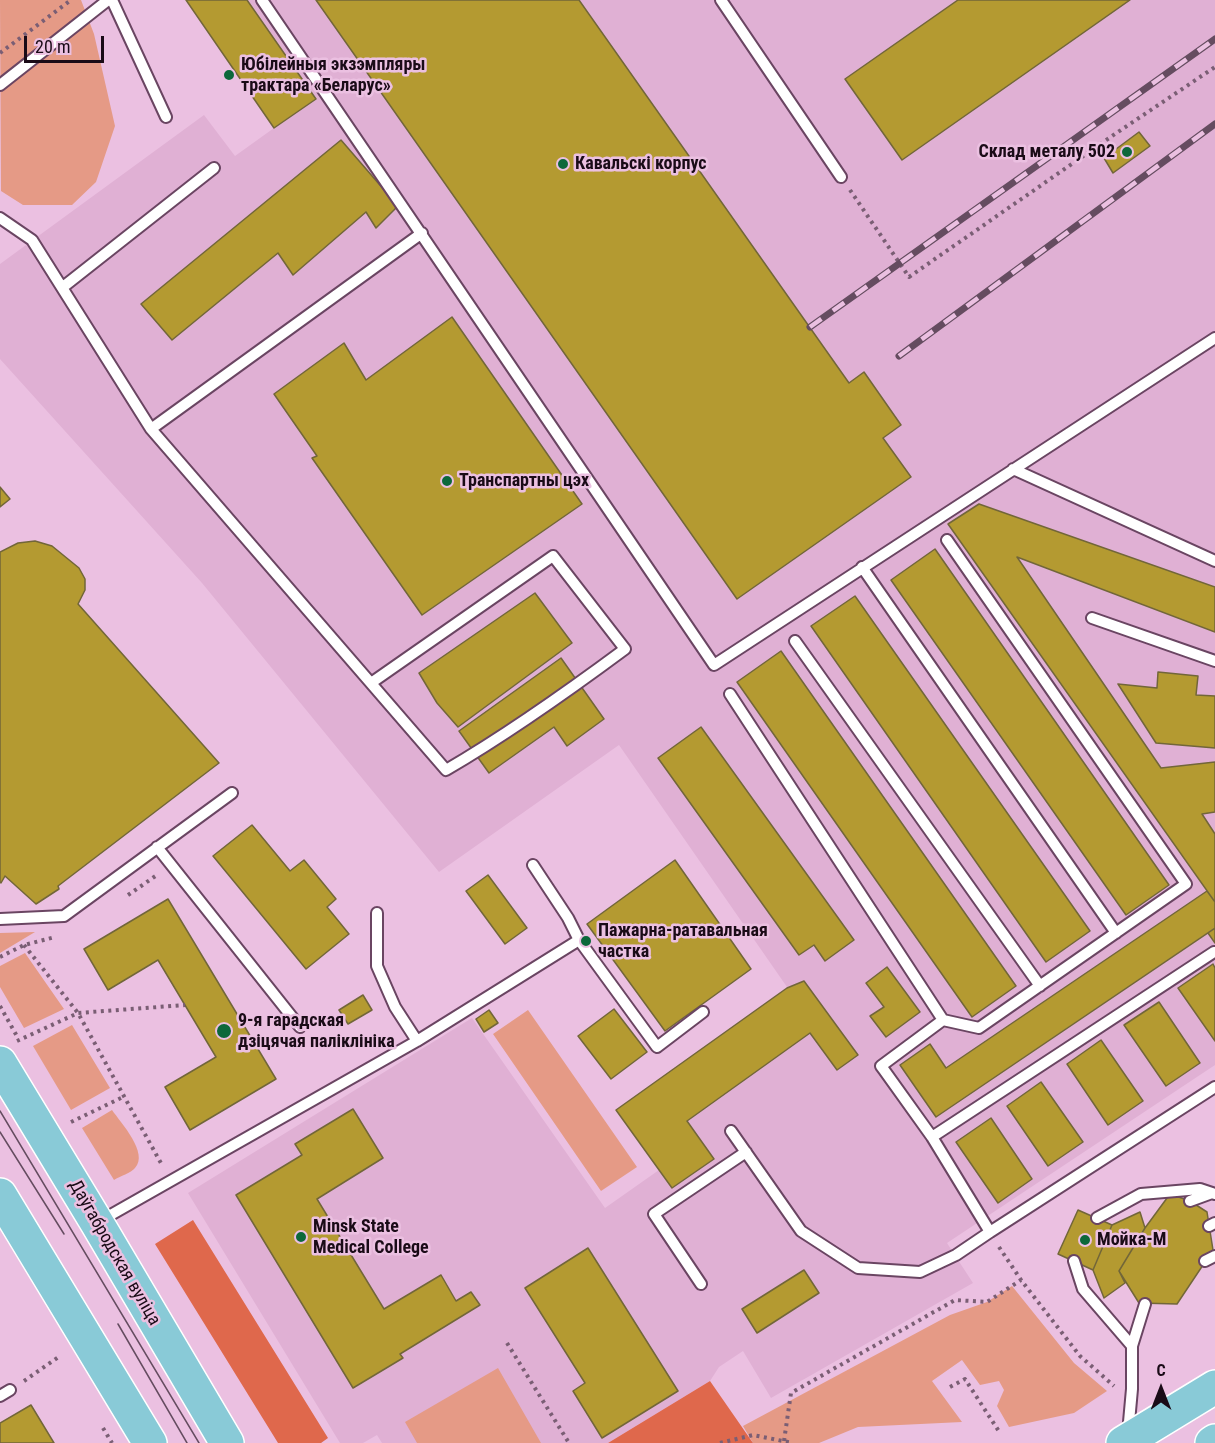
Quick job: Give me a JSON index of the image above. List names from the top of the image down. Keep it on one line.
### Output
{"streets":{"main road":["Даўгабродская вуліца"]},"places":["Юбілейныя экзэмпляры трактара «Беларус»","Склад металу 502","Кавальскі корпус","Транспартны цэх","Пажарна-ратавальная частка","9-я гарадская дзіцячая паліклініка","Minsk State Medical College","Мойка-М"],"scale_bar":"20 m","north":"top"}
